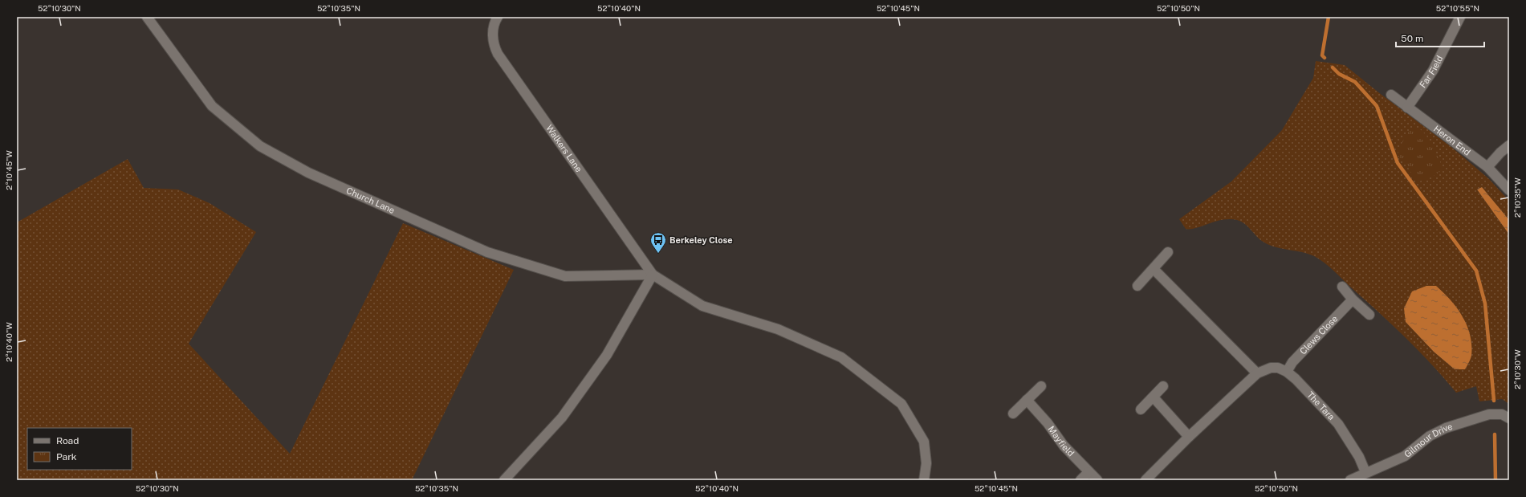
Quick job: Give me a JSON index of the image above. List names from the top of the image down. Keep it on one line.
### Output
{"streets":{"street":["Far Field","Heron End","Walkers Lane","Church Lane","Clews Close","The Tara","Mayfield","Gilmour Drive"]},"crossings":[["Far Field","Heron End"],["Walkers Lane","Church Lane"],["Clews Close","The Tara"],["The Tara","Gilmour Drive"]],"places":{"bus stop":["Berkeley Close"]},"legend":["Road","Park"],"scale_bar":"50 m","coordinates":["52°10'30\"N","52°10'35\"N","52°10'40\"N","52°10'45\"N","52°10'50\"N","52°10'55\"N","2°10'45\"W","2°10'35\"W","2°10'40\"W","2°10'30\"W"]}
